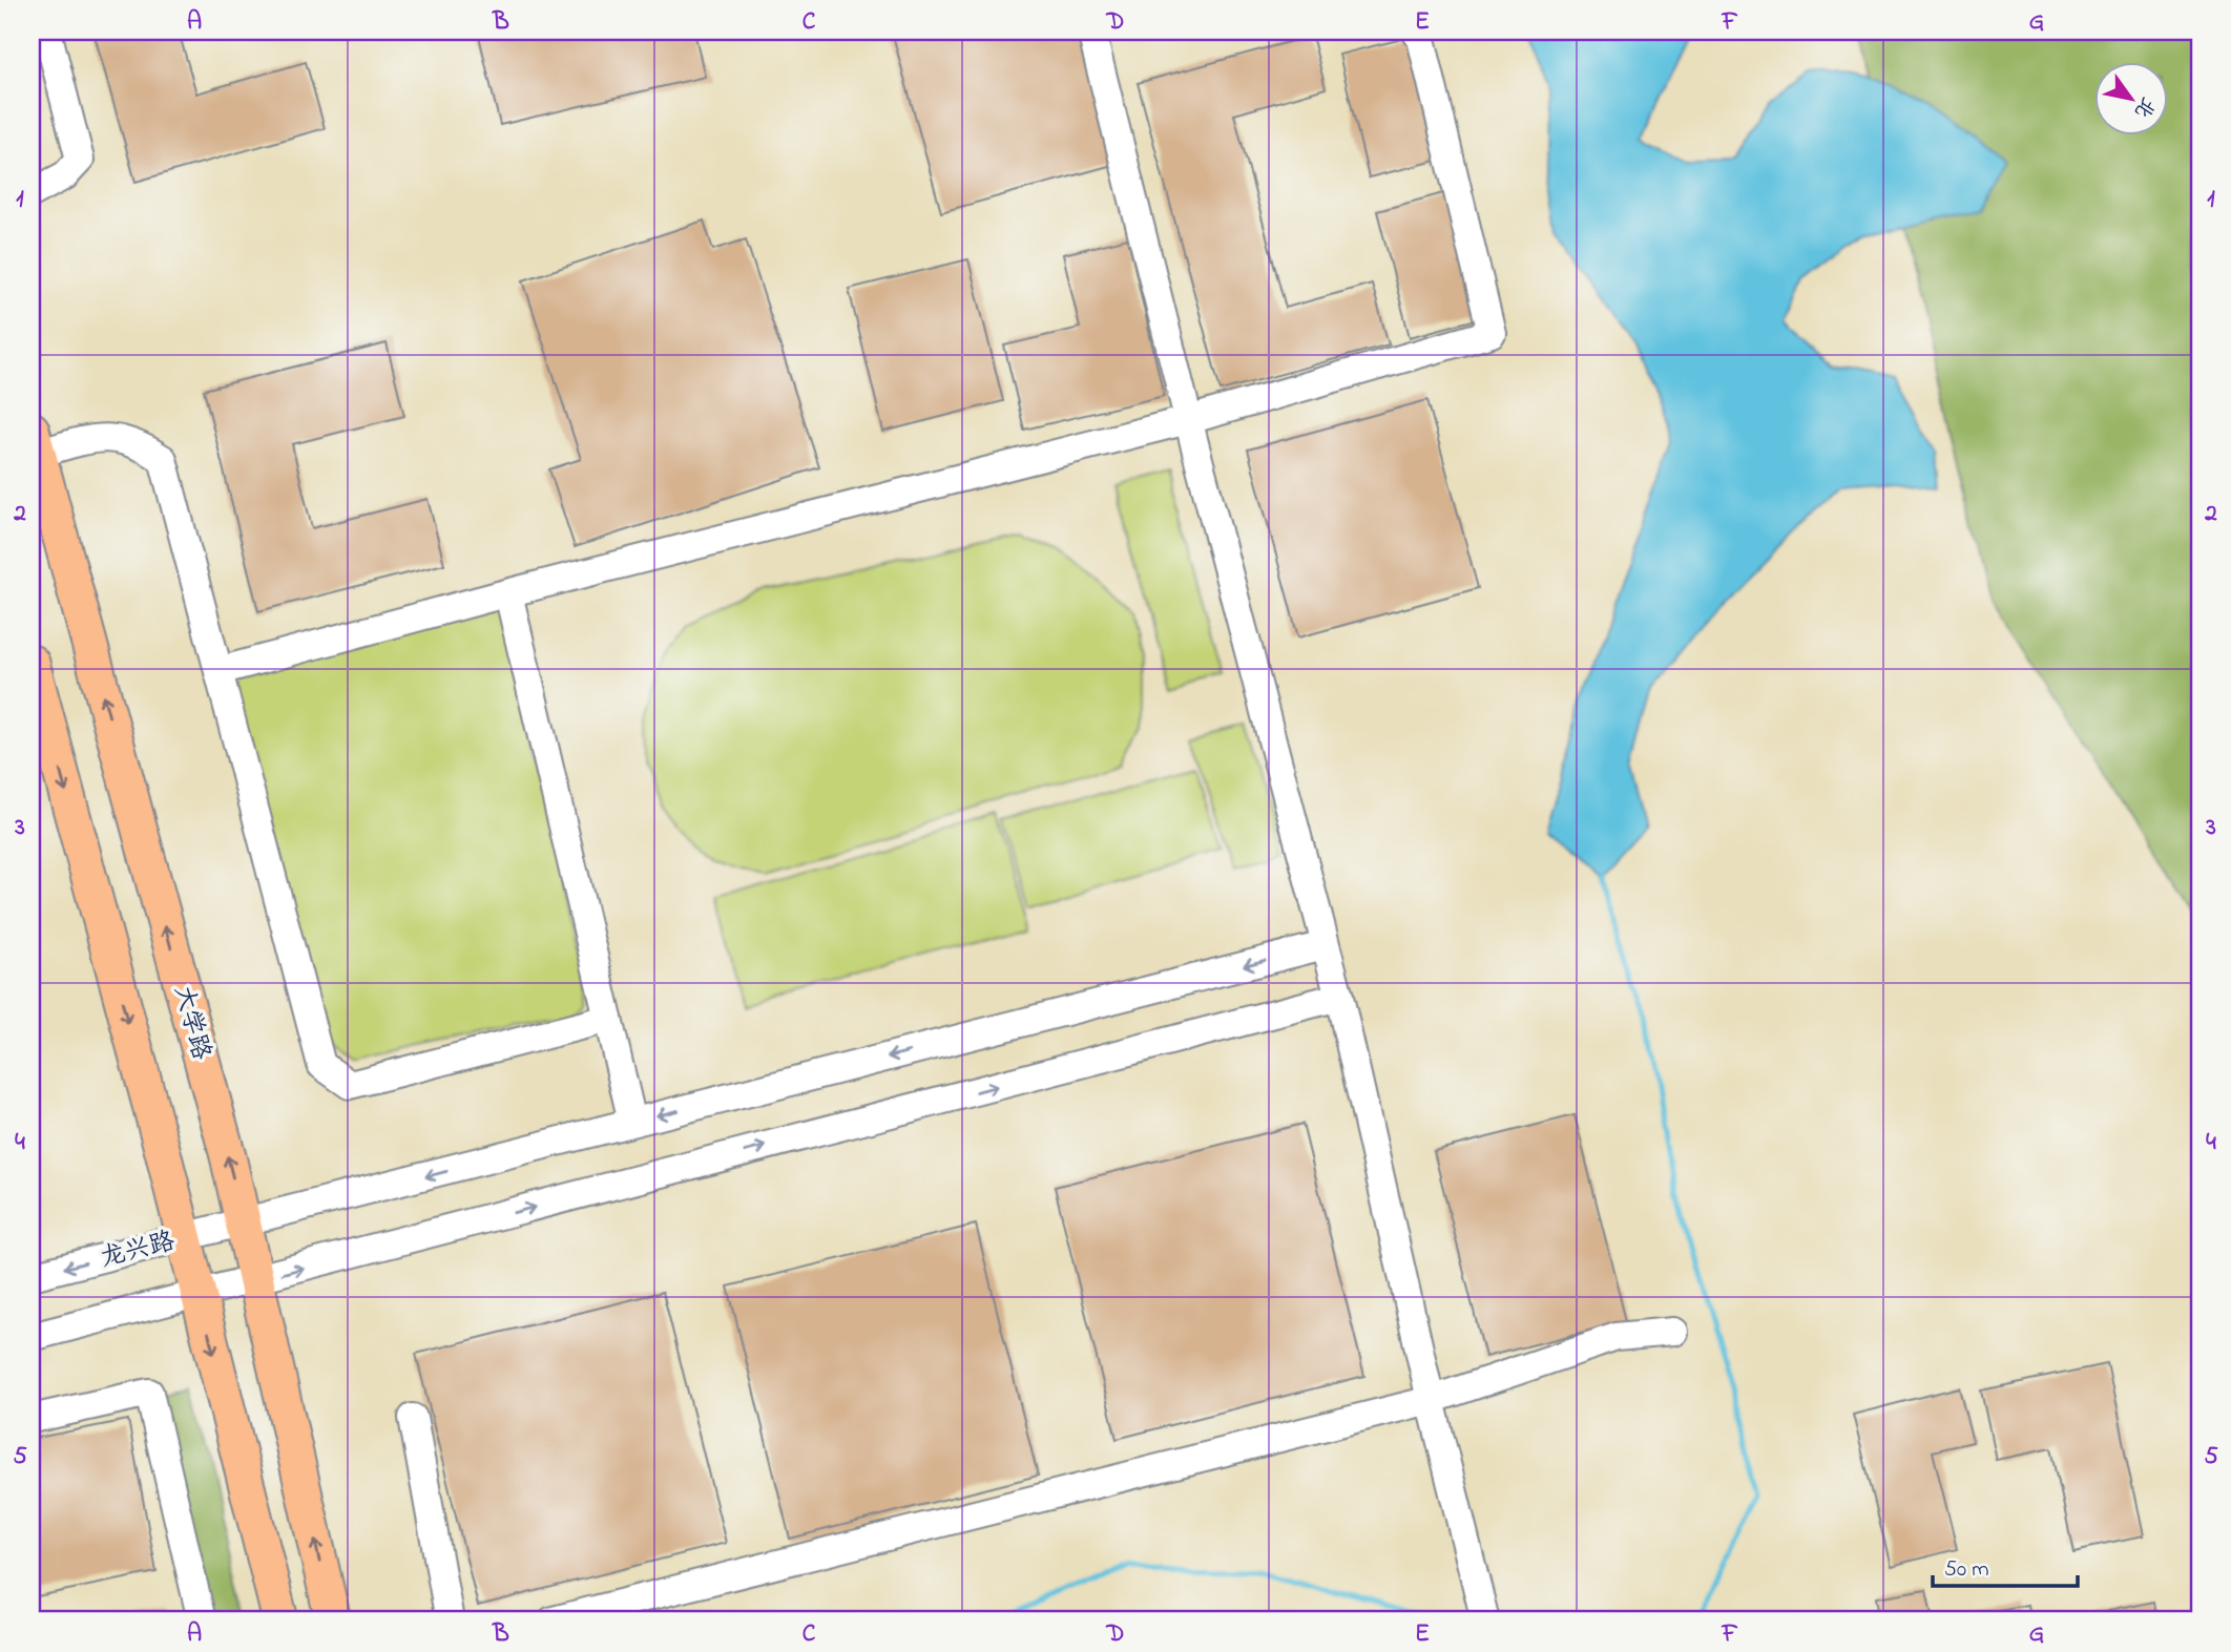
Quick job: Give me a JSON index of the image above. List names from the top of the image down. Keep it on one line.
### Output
{"streets":{"main road":["大学路"],"street":["龙兴路"]},"crossings":[["大学路","龙兴路"]],"scale_bar":"50 m","north":"bottom right","grid":{"columns":["A","B","C","D","E","F","G"],"rows":["1","2","3","4","5"]}}
